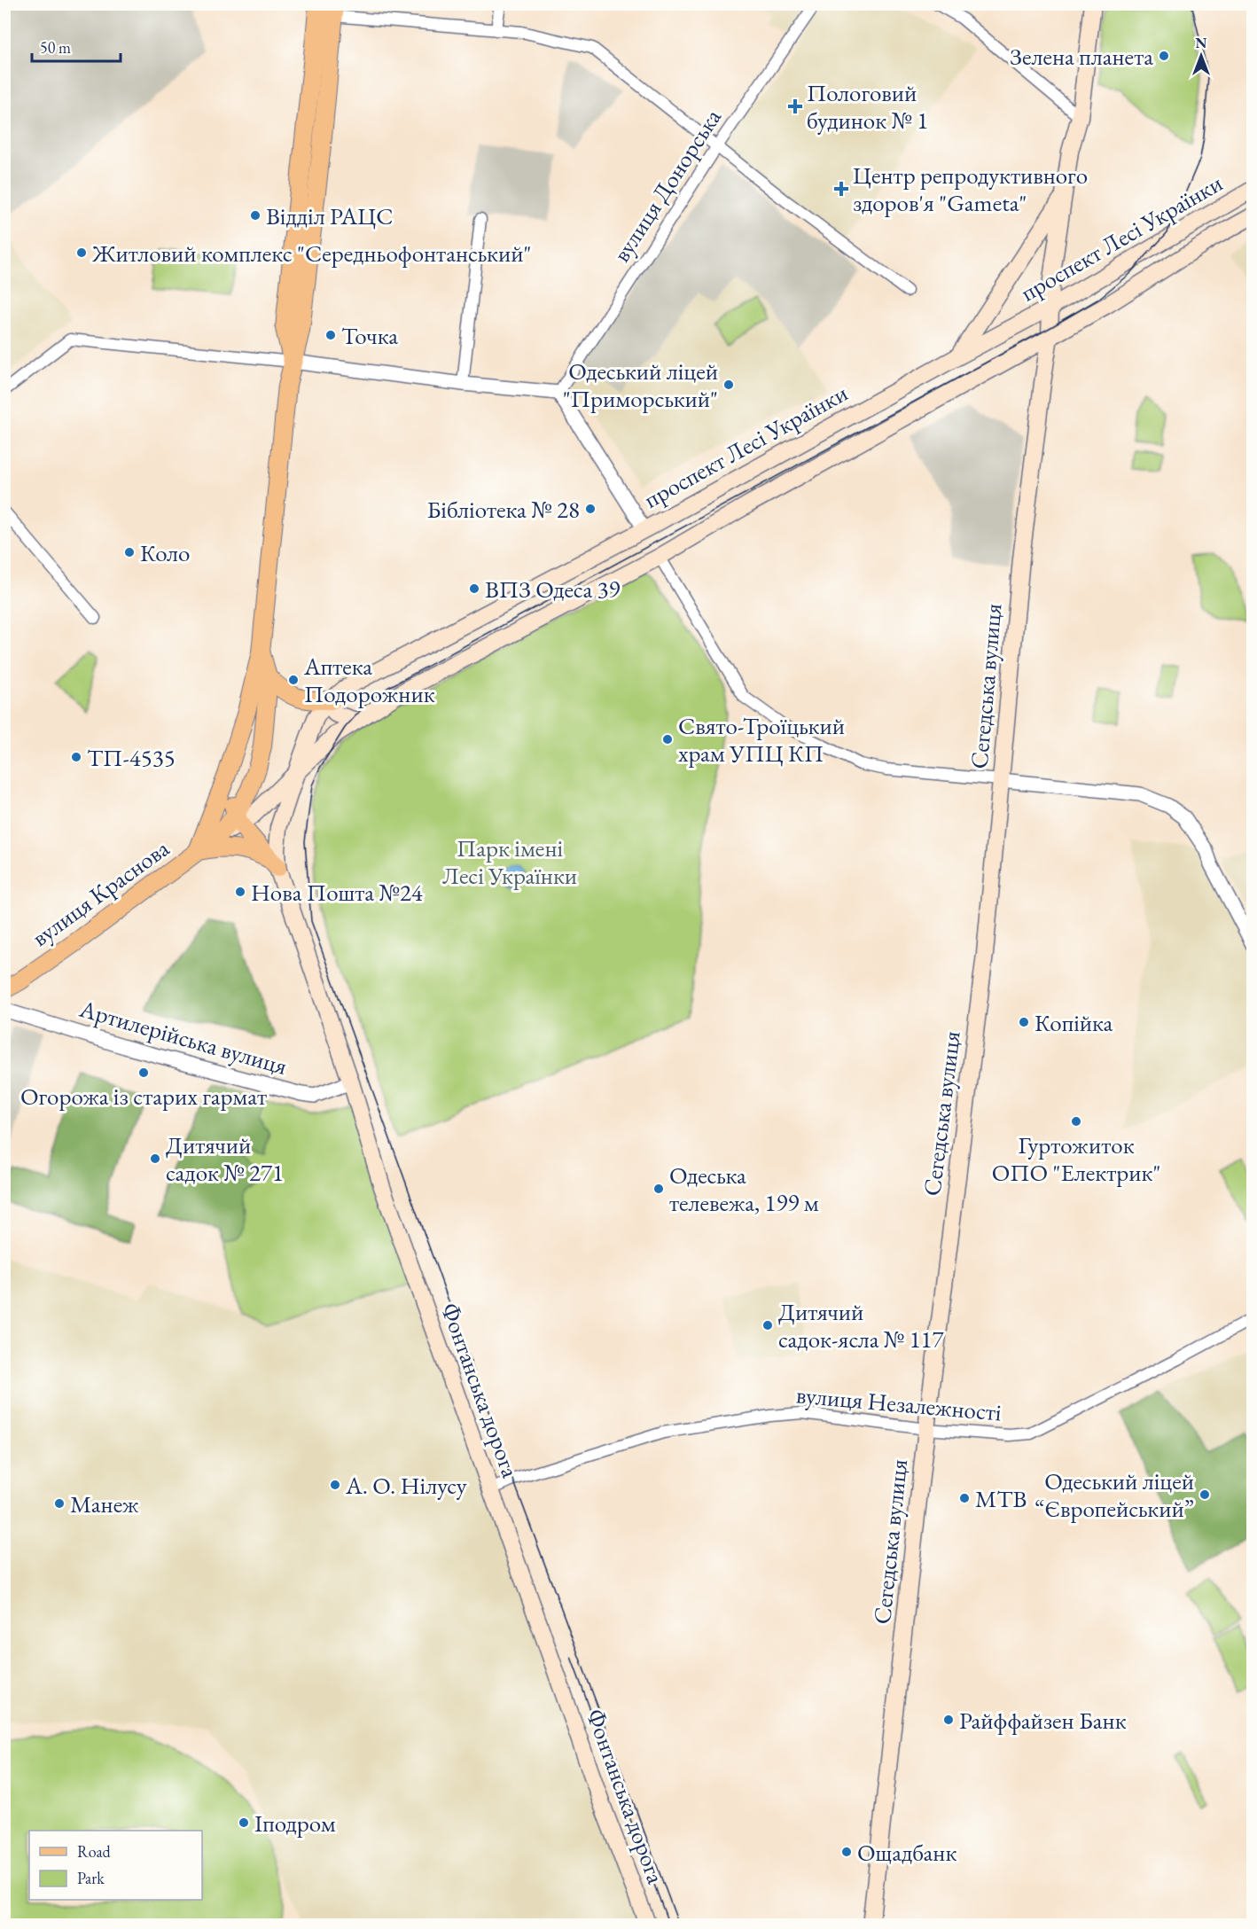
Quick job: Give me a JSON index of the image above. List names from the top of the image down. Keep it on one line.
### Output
{"streets":{"main road":["проспект Лесі Українки","Сегедська вулиця","вулиця Краснова","Фонтанська дорога"],"street":["вулиця Донорська","Артилерійська вулиця","вулиця Незалежності"]},"crossings":[["проспект Лесі Українки","Сегедська вулиця"],["проспект Лесі Українки","вулиця Краснова"],["проспект Лесі Українки","Фонтанська дорога"],["Сегедська вулиця","вулиця Незалежності"],["Артилерійська вулиця","Фонтанська дорога"],["Фонтанська дорога","вулиця Незалежності"]],"parks":["Парк імені Лесі Українки"],"places":{"other":["Зелена планета","Відділ РАЦС","Житловий комплекс \"Середньофонтанський\"","Точка","Одеський ліцей \"Приморський\"","Бібліотека № 28","Коло","ВПЗ Одеса 39","Аптека Подорожник","Свято-Троїцький храм УПЦ КП","ТП-4535","Нова Пошта №24","Копійка","Огорожа із старих гармат","Гуртожиток ОПО \"Електрик\"","Дитячий садок № 271","Одеська телевежа, 199 м","Дитячий садок-ясла № 117","А. О. Нілусу","Одеський ліцей “Європейський”","МТВ","Манеж","Райффайзен Банк","Іподром","Ощадбанк"],"health":["Пологовий будинок № 1","Центр репродуктивного здоров'я \"Gameta\""]},"legend":["Road","Park"],"scale_bar":"50 m","north":"top"}
